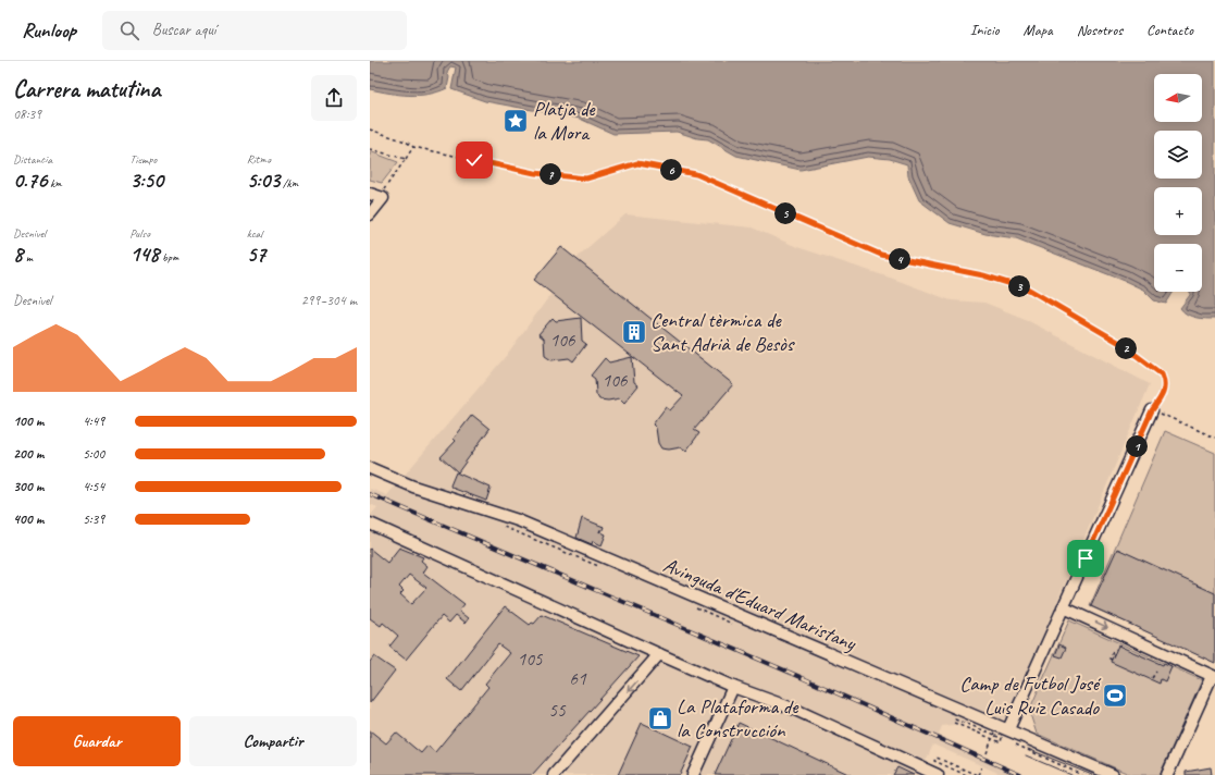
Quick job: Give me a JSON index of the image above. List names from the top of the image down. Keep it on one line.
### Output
{"streets":{"street":["Avinguda d'Eduard Maristany"]},"places":{"place":["Platja de la Mora"],"building":["Central tèrmica de Sant Adrià de Besòs"],"sports":["Camp de Futbol José Luis Ruiz Casado"],"shop":["La Plataforma de la Construcción"]},"house_numbers":["106","106","105","61","55"],"north":"left","page":{"header":"Runloop","search":"Buscar aquí","nav":["Inicio","Mapa","Nosotros","Contacto"],"heading":["Carrera matutina","08:39"],"map_buttons":["+","−"],"stats":[["Distancia","0.76 km"],["Tiempo","3:50"],["Ritmo","5:03 /km"],["Desnivel","8 m"],["Pulso","148 bpm"],["kcal","57"]],"pins":["6","7","5","4","3","2","1"],"chart":["Desnivel","299–304 m"],"list":[{"name":"100 m","note":"4:49"},{"name":"200 m","note":"5:00"},{"name":"300 m","note":"4:54"},{"name":"400 m","note":"5:39"}],"buttons":["Guardar","Compartir"]}}
